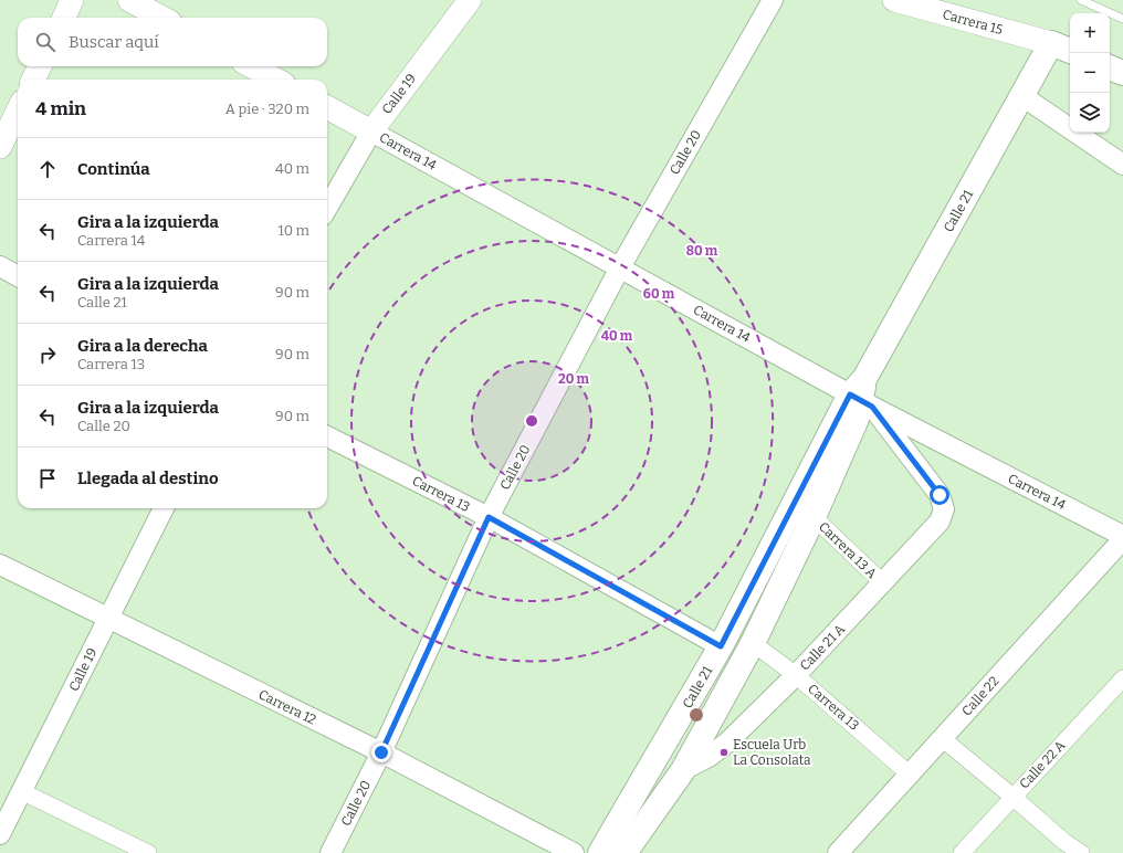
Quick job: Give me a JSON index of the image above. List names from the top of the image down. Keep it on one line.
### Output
{"streets":{"main road":["Carrera 15","Calle 19","Carrera 14","Calle 21"],"street":["Calle 20","Carrera 13","Carrera 13 A","Calle 21 A","Calle 22","Carrera 12","Calle 22 A"]},"crossings":[["Carrera 15","Calle 21"],["Calle 19","Carrera 14"],["Calle 19","Carrera 12"],["Carrera 14","Calle 20"],["Carrera 14","Calle 21"],["Carrera 14","Calle 21 A"],["Carrera 14","Calle 22"],["Calle 20","Carrera 13"],["Calle 20","Carrera 12"],["Calle 21","Carrera 13"],["Calle 21","Carrera 13 A"],["Calle 21","Calle 21 A"],["Carrera 13","Calle 21 A"],["Carrera 13","Calle 22"],["Carrera 13 A","Calle 21 A"]],"places":["Escuela Urb La Consolata"],"page":{"map_buttons":["+","−"],"search":"Buscar aquí","heading":["4 min","A pie · 320 m"],"list":[["Continúa","40 m"],["Gira a la izquierda","Carrera 14","10 m"],["Gira a la izquierda","Calle 21","90 m"],["Gira a la derecha","Carrera 13","90 m"],["Gira a la izquierda","Calle 20","90 m"],"Llegada al destino"]},"rings":["80 m","60 m","40 m","20 m"]}
